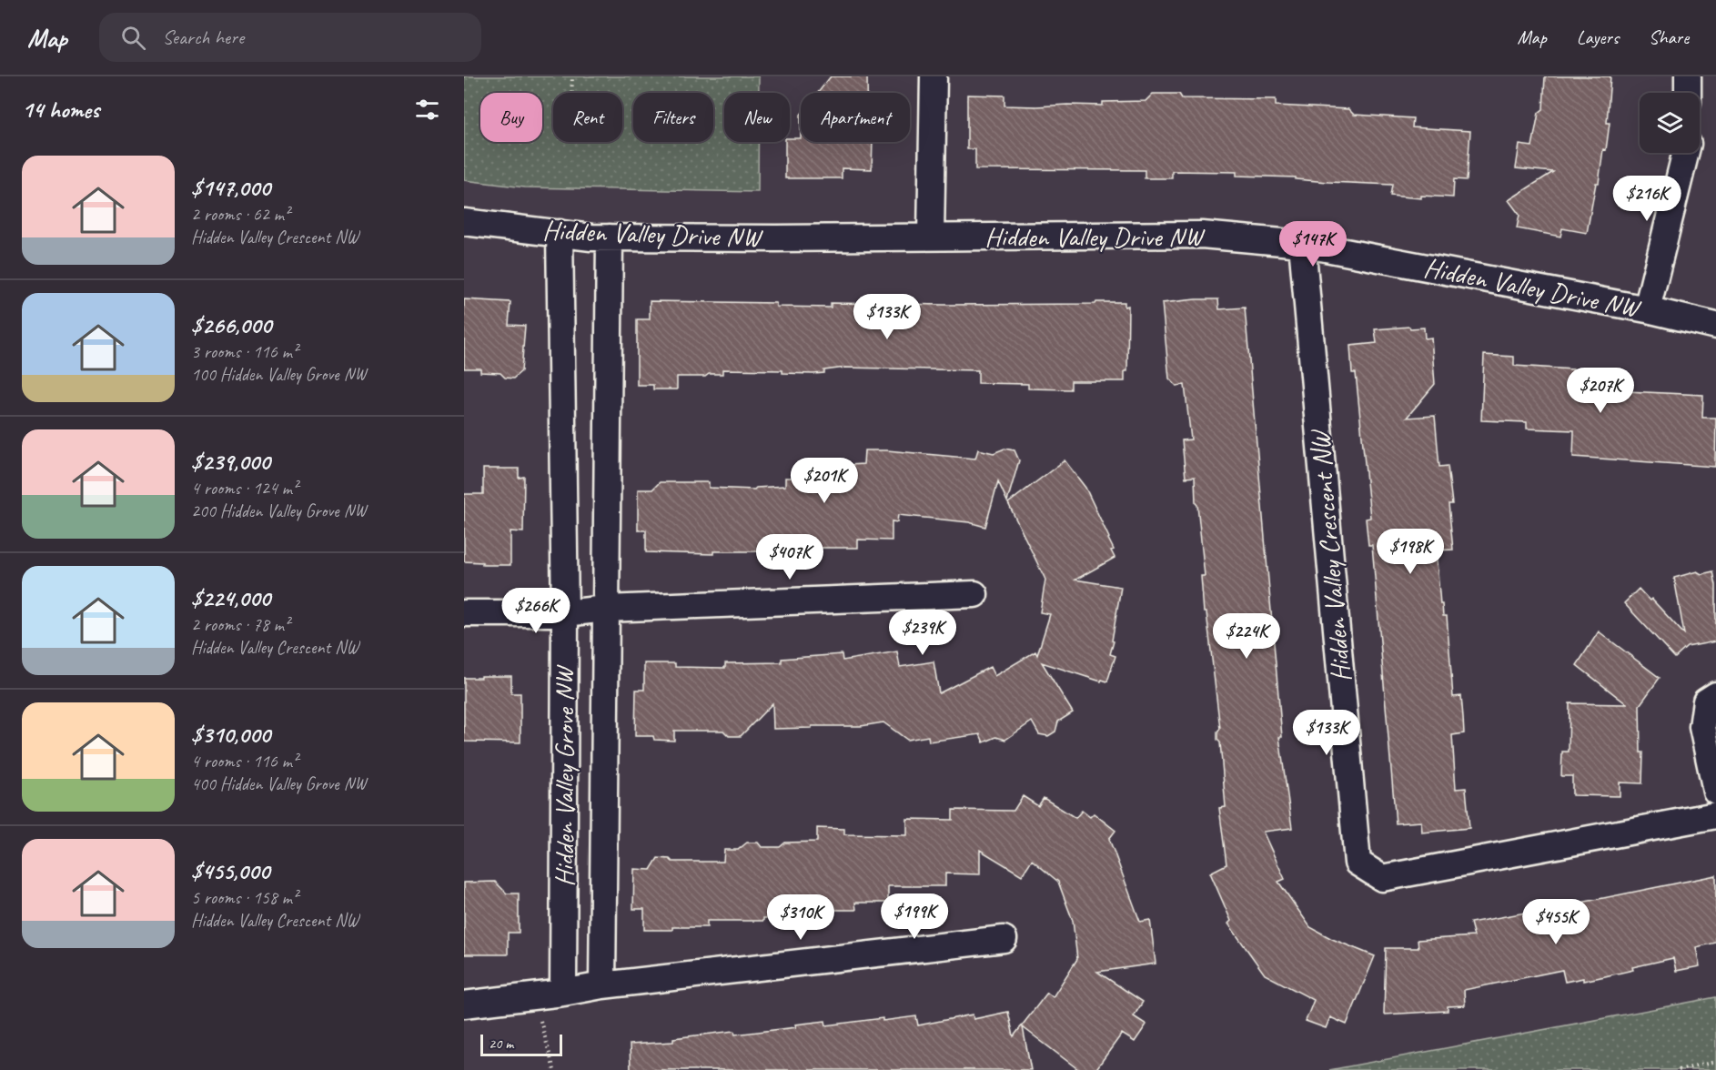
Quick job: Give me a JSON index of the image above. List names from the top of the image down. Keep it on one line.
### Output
{"streets":{"street":["Hidden Valley Drive NW","Hidden Valley Crescent NW","Hidden Valley Grove NW"]},"crossings":[["Hidden Valley Drive NW","Hidden Valley Crescent NW"],["Hidden Valley Drive NW","Hidden Valley Grove NW"]],"scale_bar":"20 m","page":{"header":"Map","search":"Search here","nav":["Map","Layers","Share"],"heading":"14 homes","chip":["Buy","Rent","Filters","New","Apartment"],"list":[{"name":"$147,000","note":"2 rooms · 62 m² · Hidden Valley Crescent NW"},{"name":"$266,000","note":"3 rooms · 116 m² · 100 Hidden Valley Grove NW"},{"name":"$239,000","note":"4 rooms · 124 m² · 200 Hidden Valley Grove NW"},{"name":"$224,000","note":"2 rooms · 78 m² · Hidden Valley Crescent NW"},{"name":"$310,000","note":"4 rooms · 116 m² · 400 Hidden Valley Grove NW"},{"name":"$455,000","note":"5 rooms · 158 m² · Hidden Valley Crescent NW"}],"price":["$216K","$147K","$133K","$207K","$201K","$198K","$407K","$266K","$239K","$224K","$133K","$199K","$310K","$455K"],"scale":"20 m"}}
